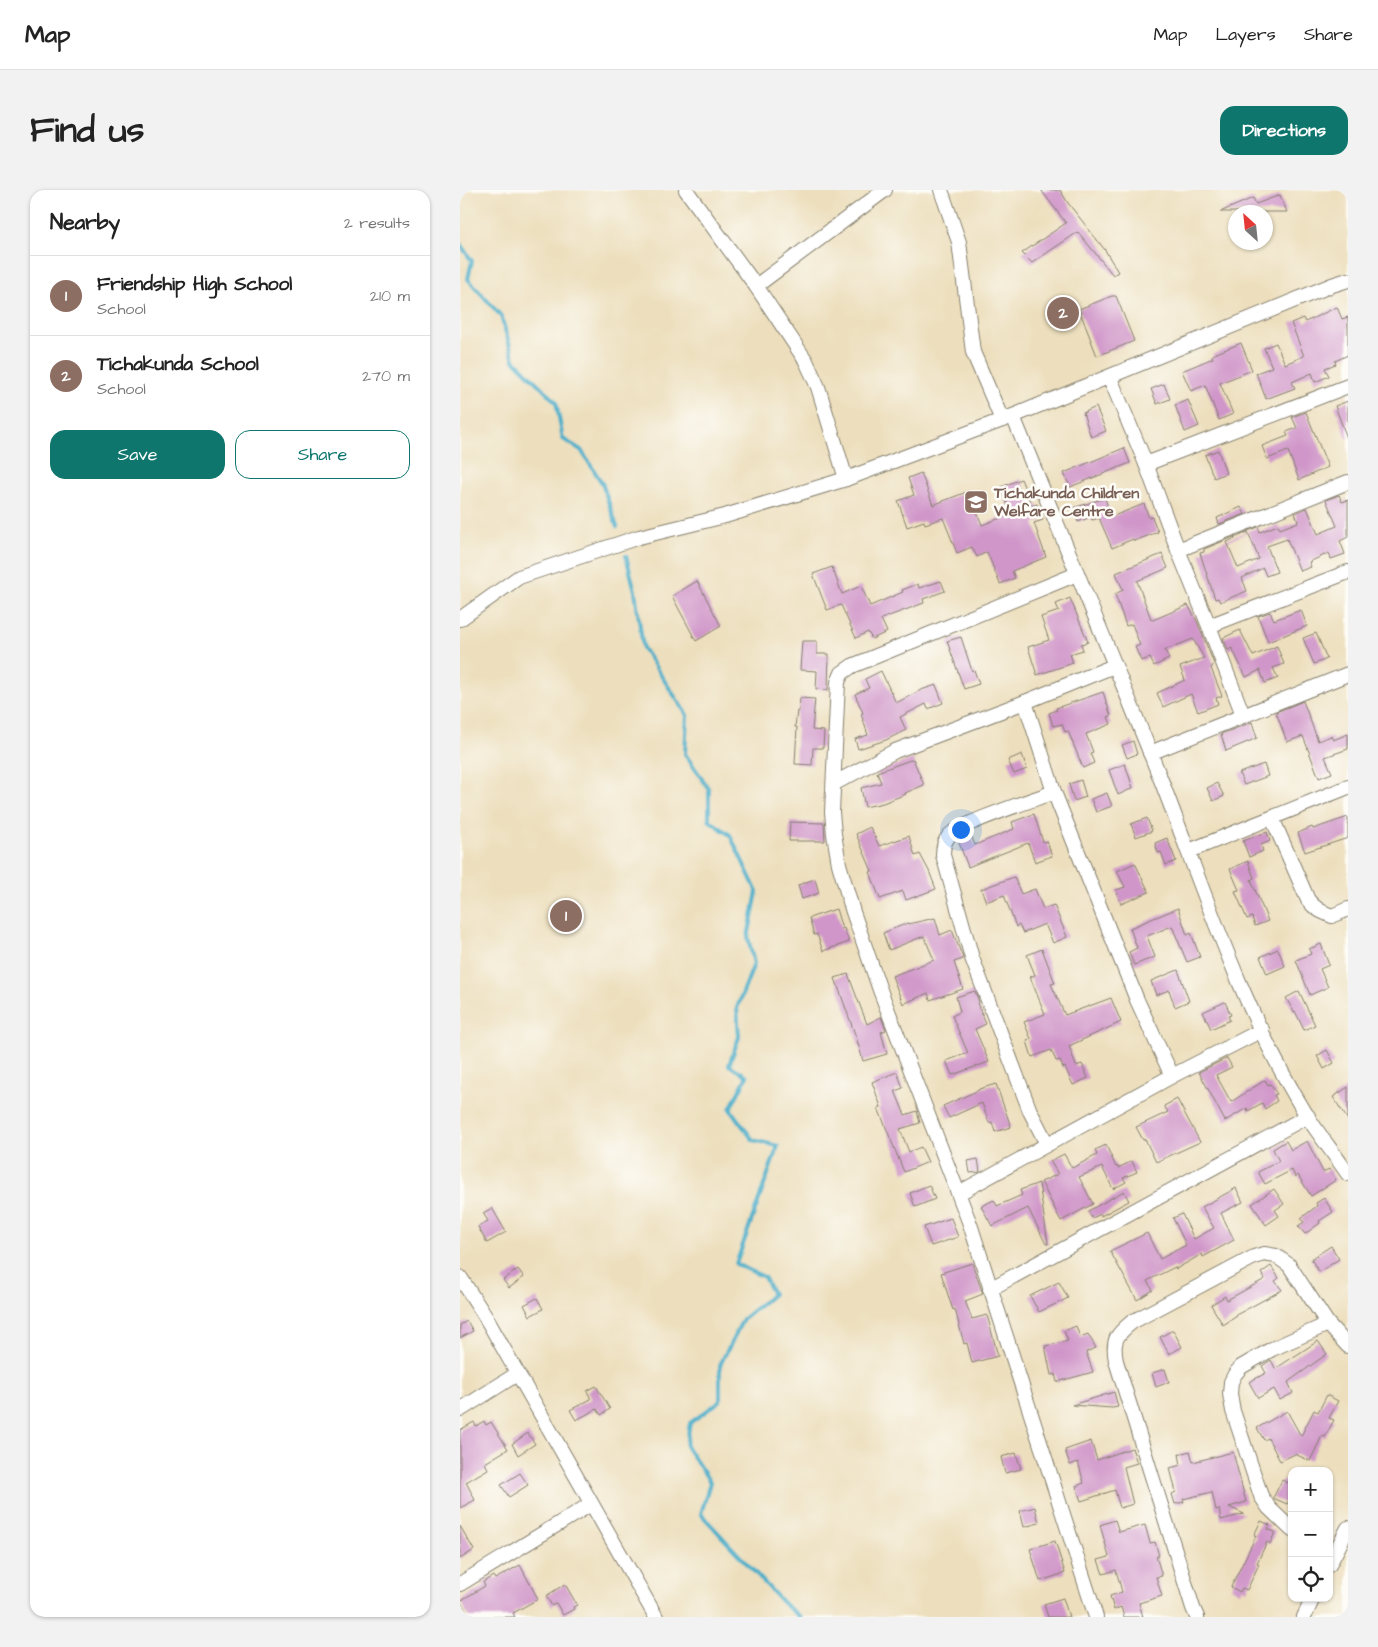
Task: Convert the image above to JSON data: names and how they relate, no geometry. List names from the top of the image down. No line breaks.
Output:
{"places":{"school or university":["Tichakunda Children Welfare Centre"]},"north":"top left","page":{"header":"Map","nav":["Map","Layers","Share"],"title":"Find us","buttons":["Directions",["Save","Share"]],"heading":["Nearby","2 results"],"list":[{"mark":"1","name":"Friendship High School","note":"School","value":"210 m"},{"mark":"2","name":"Tichakunda School","note":"School","value":"270 m"}],"pins":["2","1"],"map_buttons":["+","−"]}}
